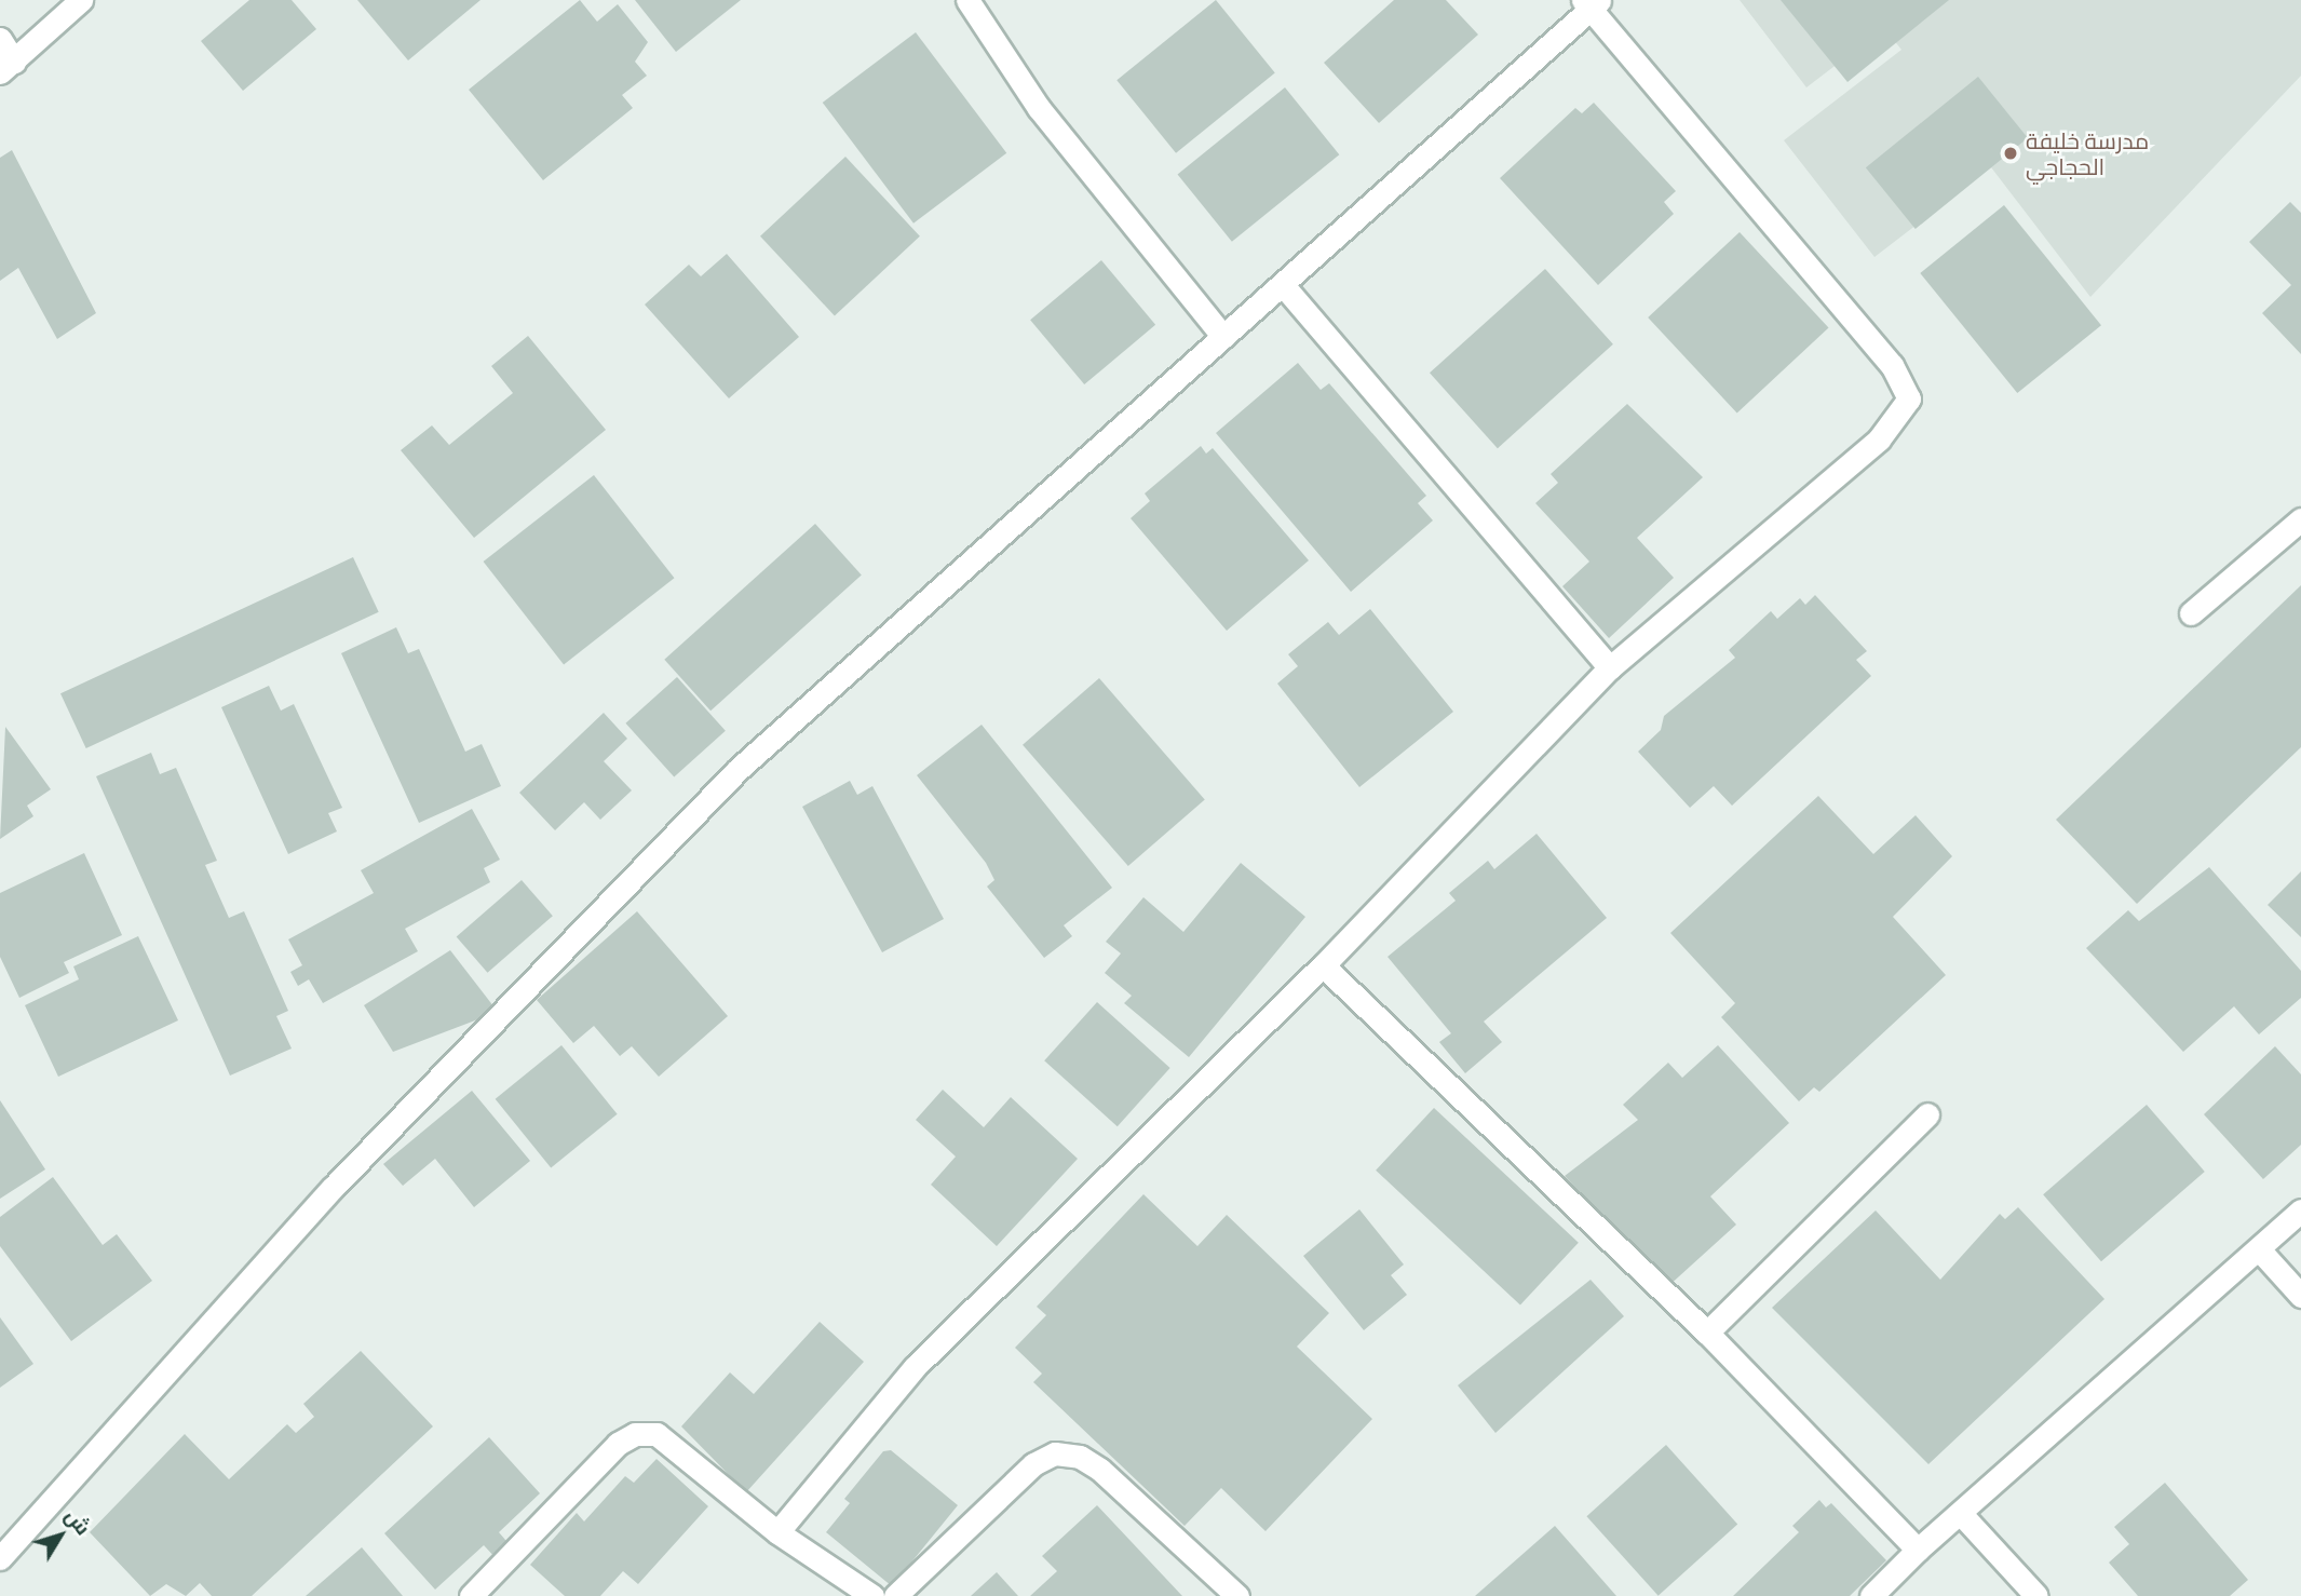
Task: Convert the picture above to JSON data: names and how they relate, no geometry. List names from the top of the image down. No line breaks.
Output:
{"places":["مدرسة خليفة الحجاجي"],"north":"top right"}
